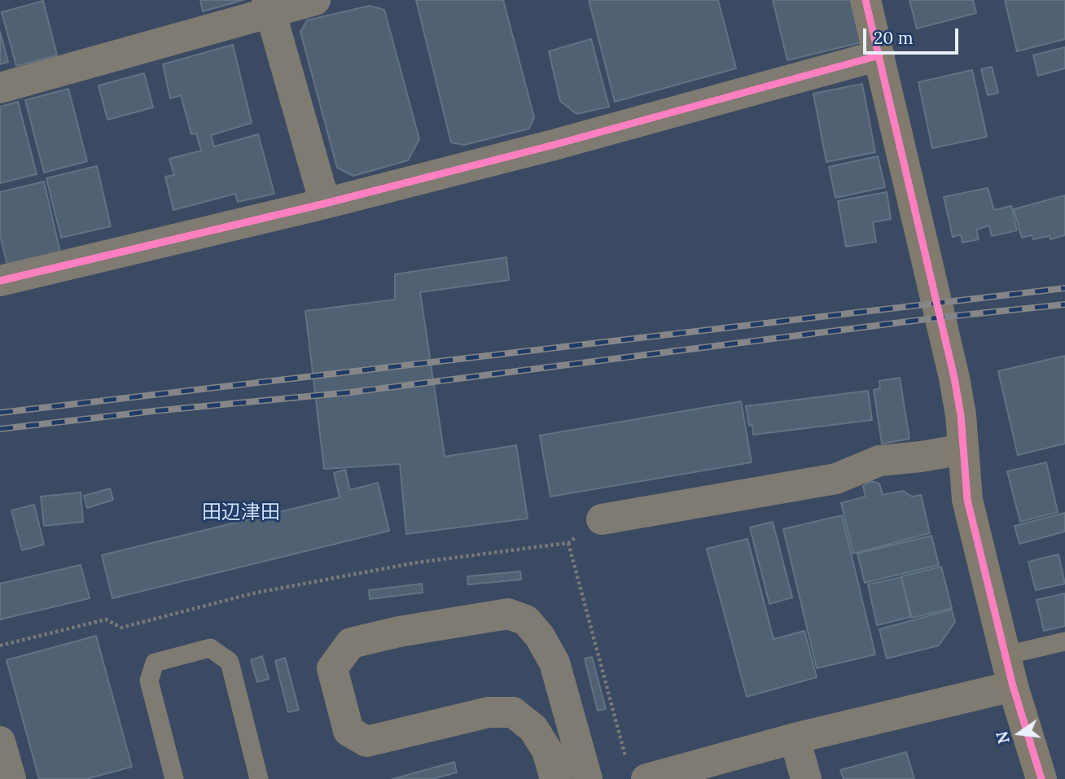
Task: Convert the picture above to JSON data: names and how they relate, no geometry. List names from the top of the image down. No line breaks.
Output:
{"districts":["田辺津田"],"scale_bar":"20 m","north":"left"}
